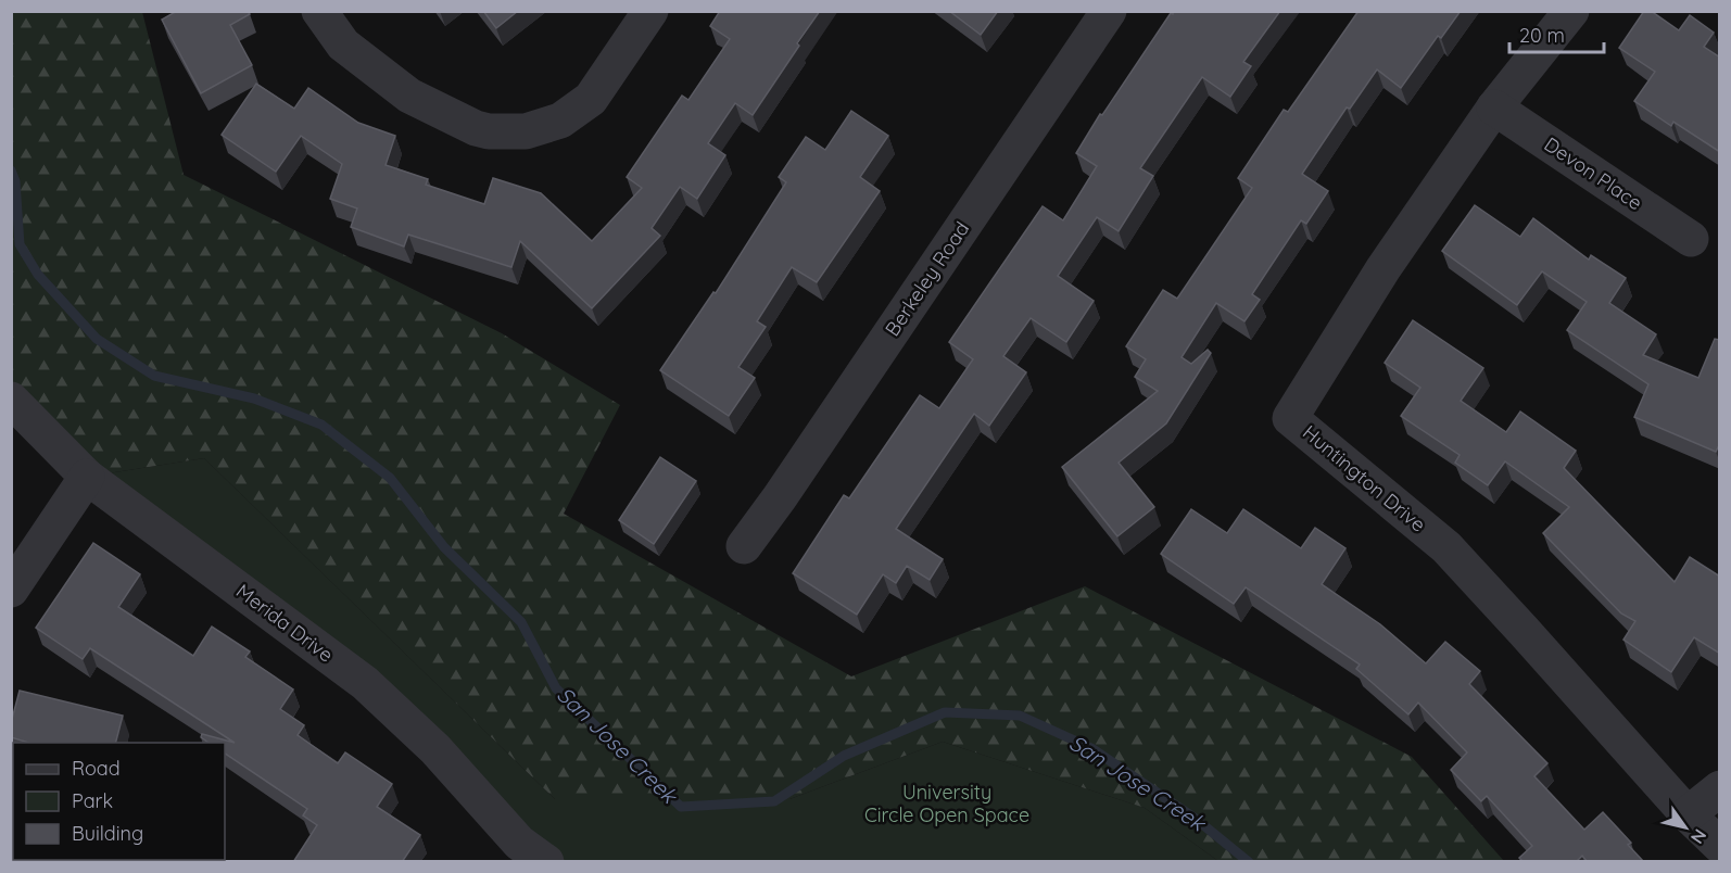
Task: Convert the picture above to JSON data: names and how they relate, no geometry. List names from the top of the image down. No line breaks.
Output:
{"streets":{"street":["Devon Place","Berkeley Road","Huntington Drive","Merida Drive"]},"crossings":[["Devon Place","Huntington Drive"]],"water":["San Jose Creek"],"parks":["University Circle Open Space"],"legend":["Road","Park","Building"],"scale_bar":"20 m","north":"bottom right"}
